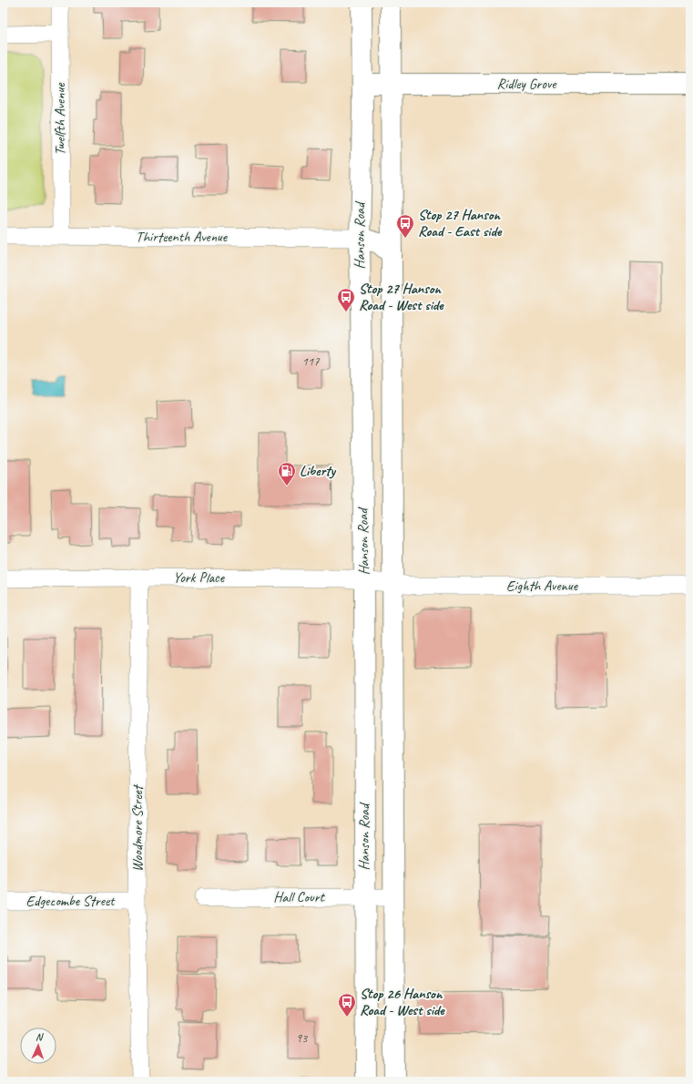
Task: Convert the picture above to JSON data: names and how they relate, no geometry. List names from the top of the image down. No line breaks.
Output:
{"streets":{"main road":["Ridley Grove","Hanson Road"],"street":["Twelfth Avenue","Thirteenth Avenue","York Place","Eighth Avenue","Woodmore Street","Hall Court","Edgecombe Street"]},"crossings":[["Ridley Grove","Hanson Road"],["Twelfth Avenue","Thirteenth Avenue"],["Hanson Road","Thirteenth Avenue"],["Hanson Road","York Place"],["Hanson Road","Eighth Avenue"],["Hanson Road","Hall Court"],["York Place","Eighth Avenue"],["York Place","Woodmore Street"],["Woodmore Street","Edgecombe Street"]],"places":{"bus stop":["Stop 27 Hanson Road - East side","Stop 27 Hanson Road - West side","Stop 26 Hanson Road - West side"],"fuel station":["Liberty"]},"house_numbers":["117","93"],"north":"top"}
